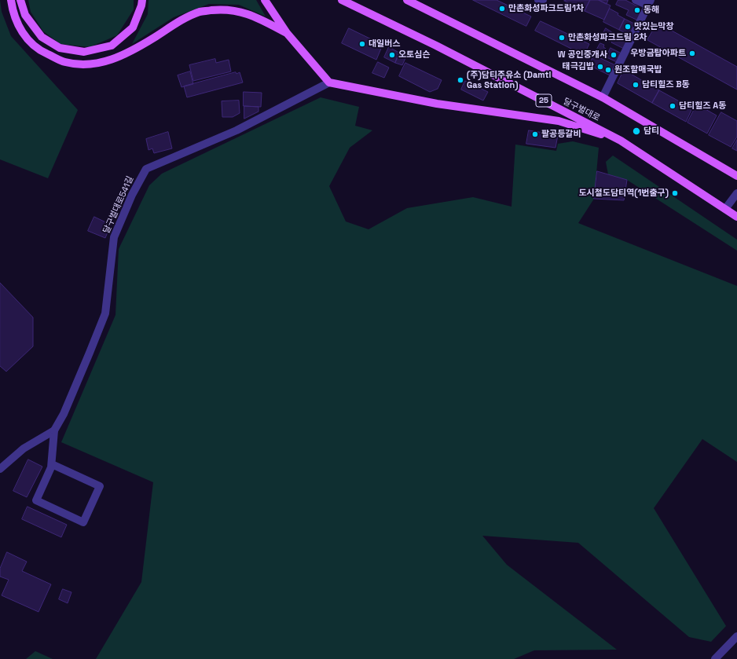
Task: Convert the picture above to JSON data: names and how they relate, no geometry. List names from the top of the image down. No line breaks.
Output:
{"streets":{"main road":["25","달구벌대로"],"street":["달구벌대로541길"]},"places":["만촌화성파크드림1차","동해","맛있는막창","만촌화성파크드림 2차","대일버스","우방금탑아파트","오토심슨","W 공인중개사","태극김밥","원조할매국밥","(주)담티주유소 (Damti Gas Station)","담티힐즈 B동","담티힐즈 A동","담티","팔공등갈비","도시철도담티역(1번출구)"]}
